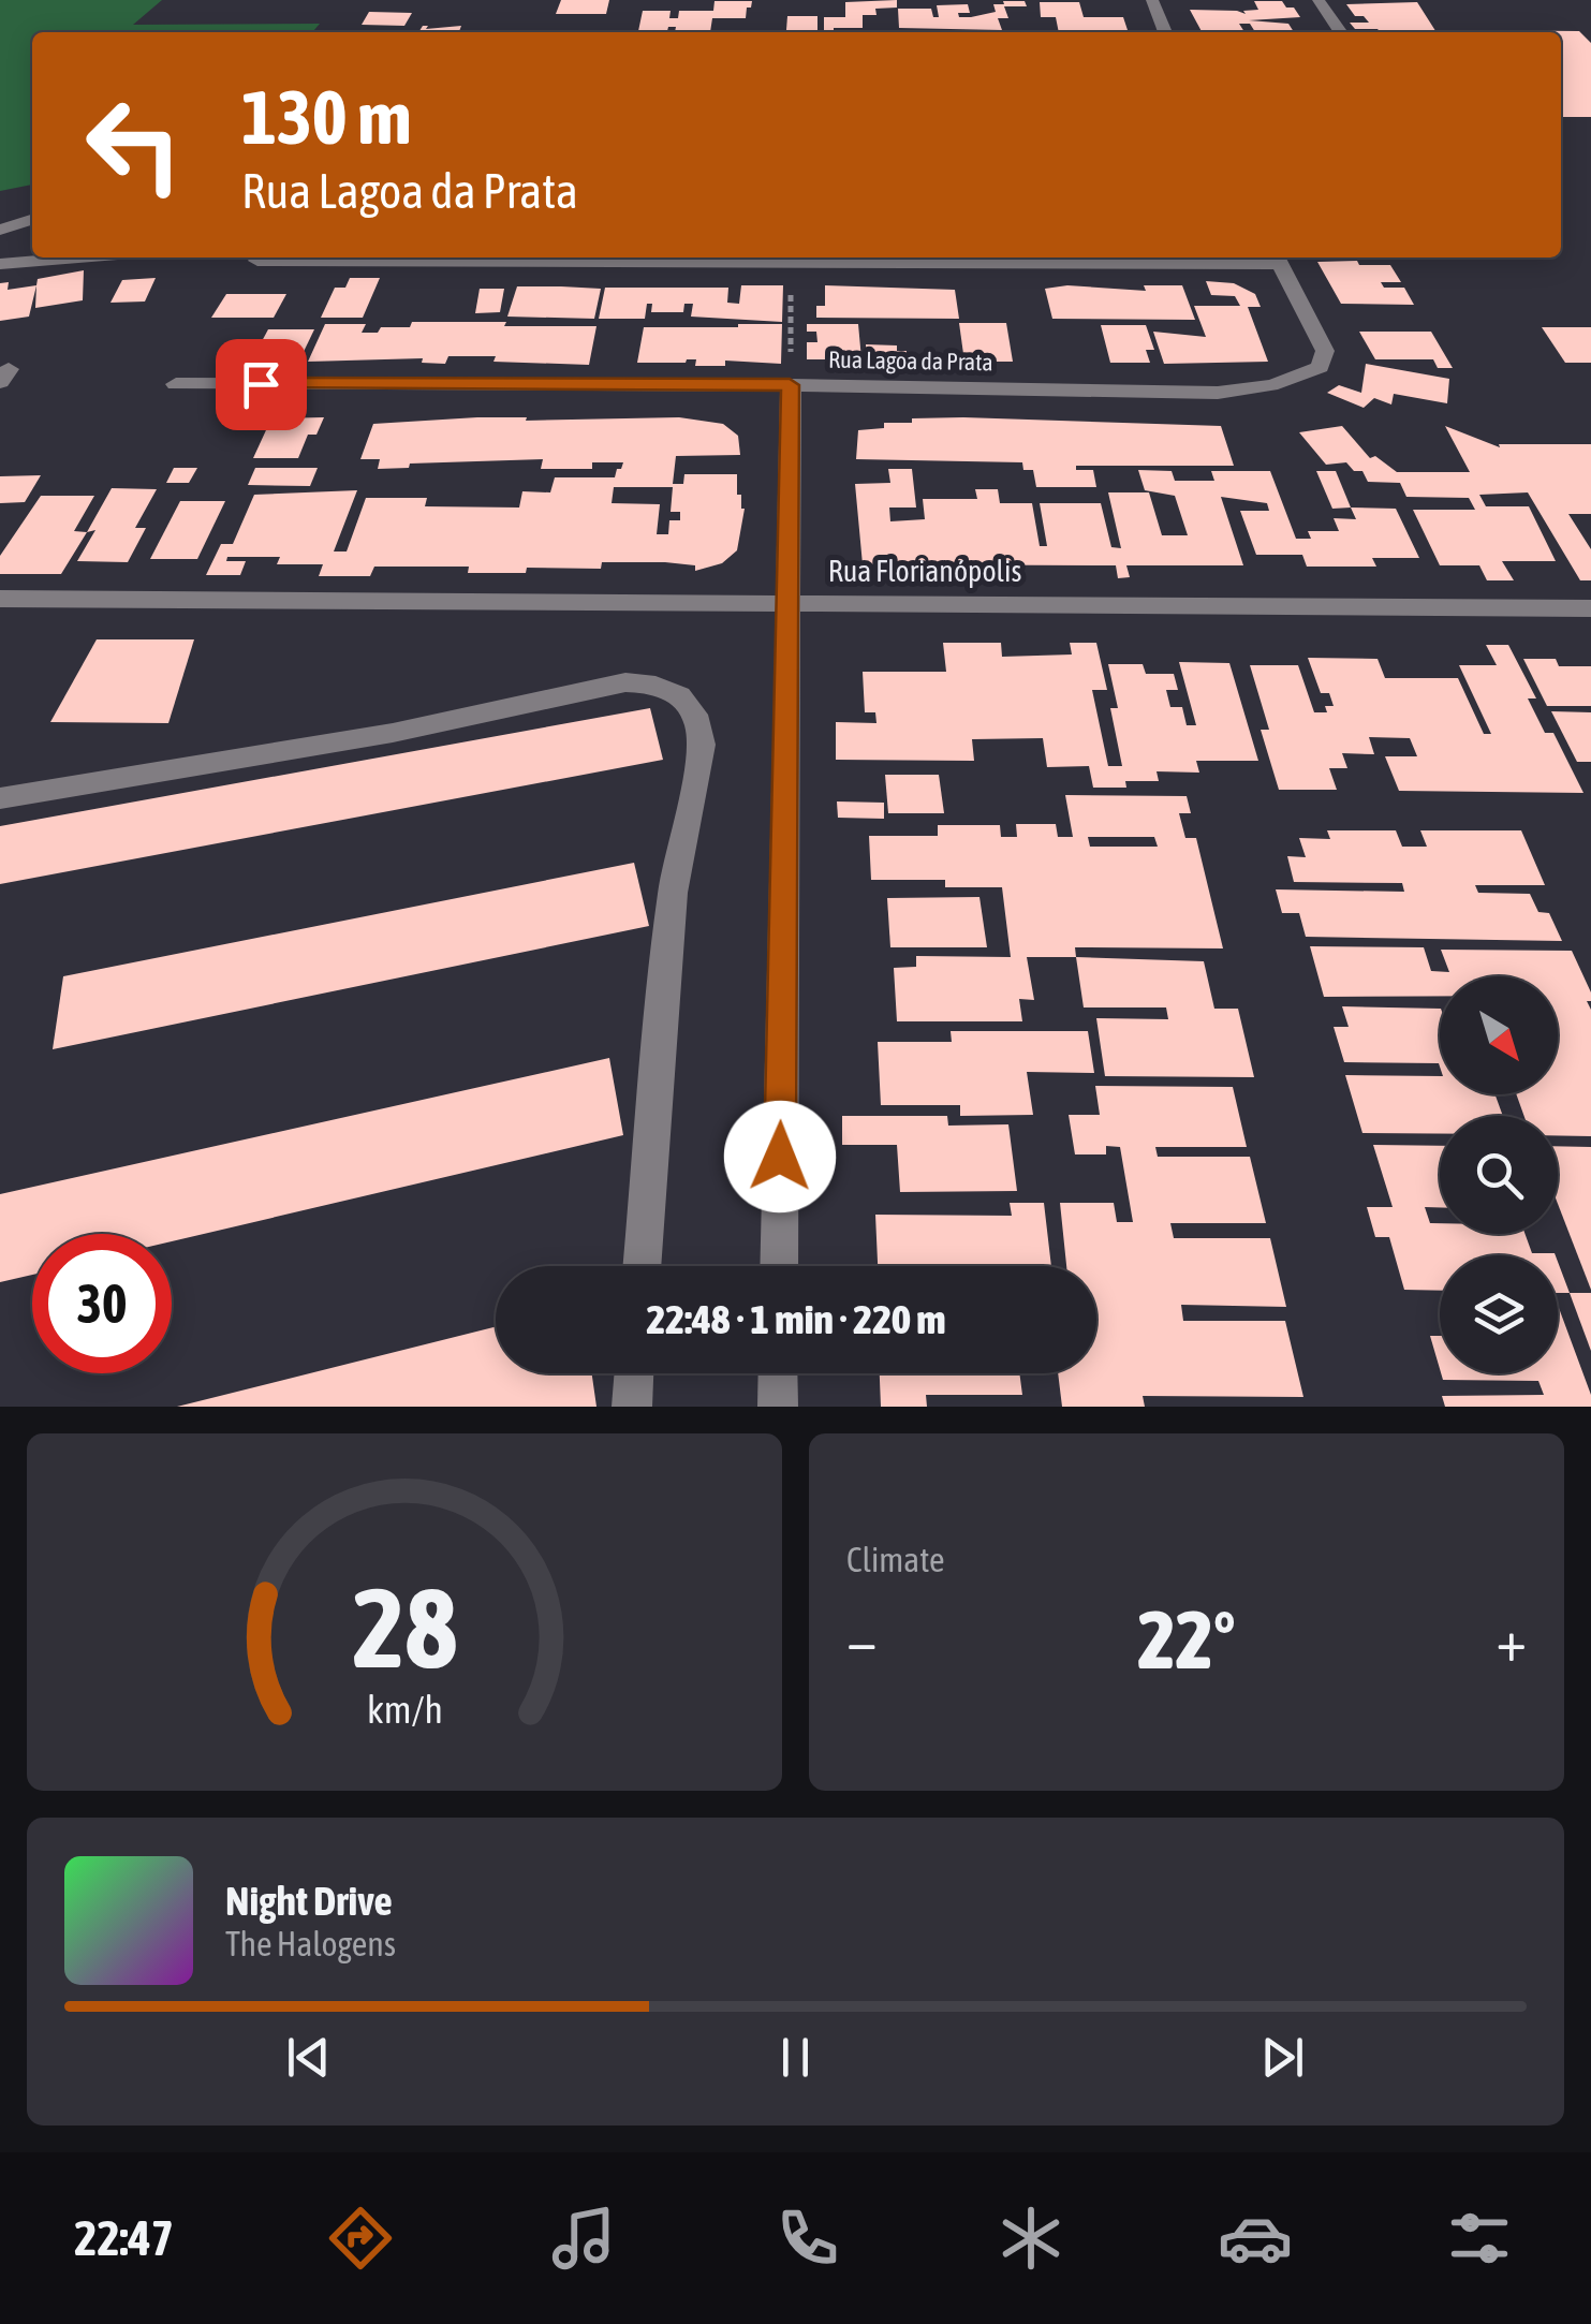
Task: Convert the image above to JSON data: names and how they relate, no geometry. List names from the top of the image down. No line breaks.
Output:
{"streets":{"street":["Rua Lagoa da Prata","Rua Florianópolis"]},"north":"bottom right","page":{"turn":["130 m","Rua Lagoa da Prata"],"limit":"30","trip":"22:48 · 1 min · 220 m","tile":"Climate","heat":["−","22°","+"],"song":["Night Drive","The Halogens"],"tabs":"22:47","gauge":["28","km/h"]}}
